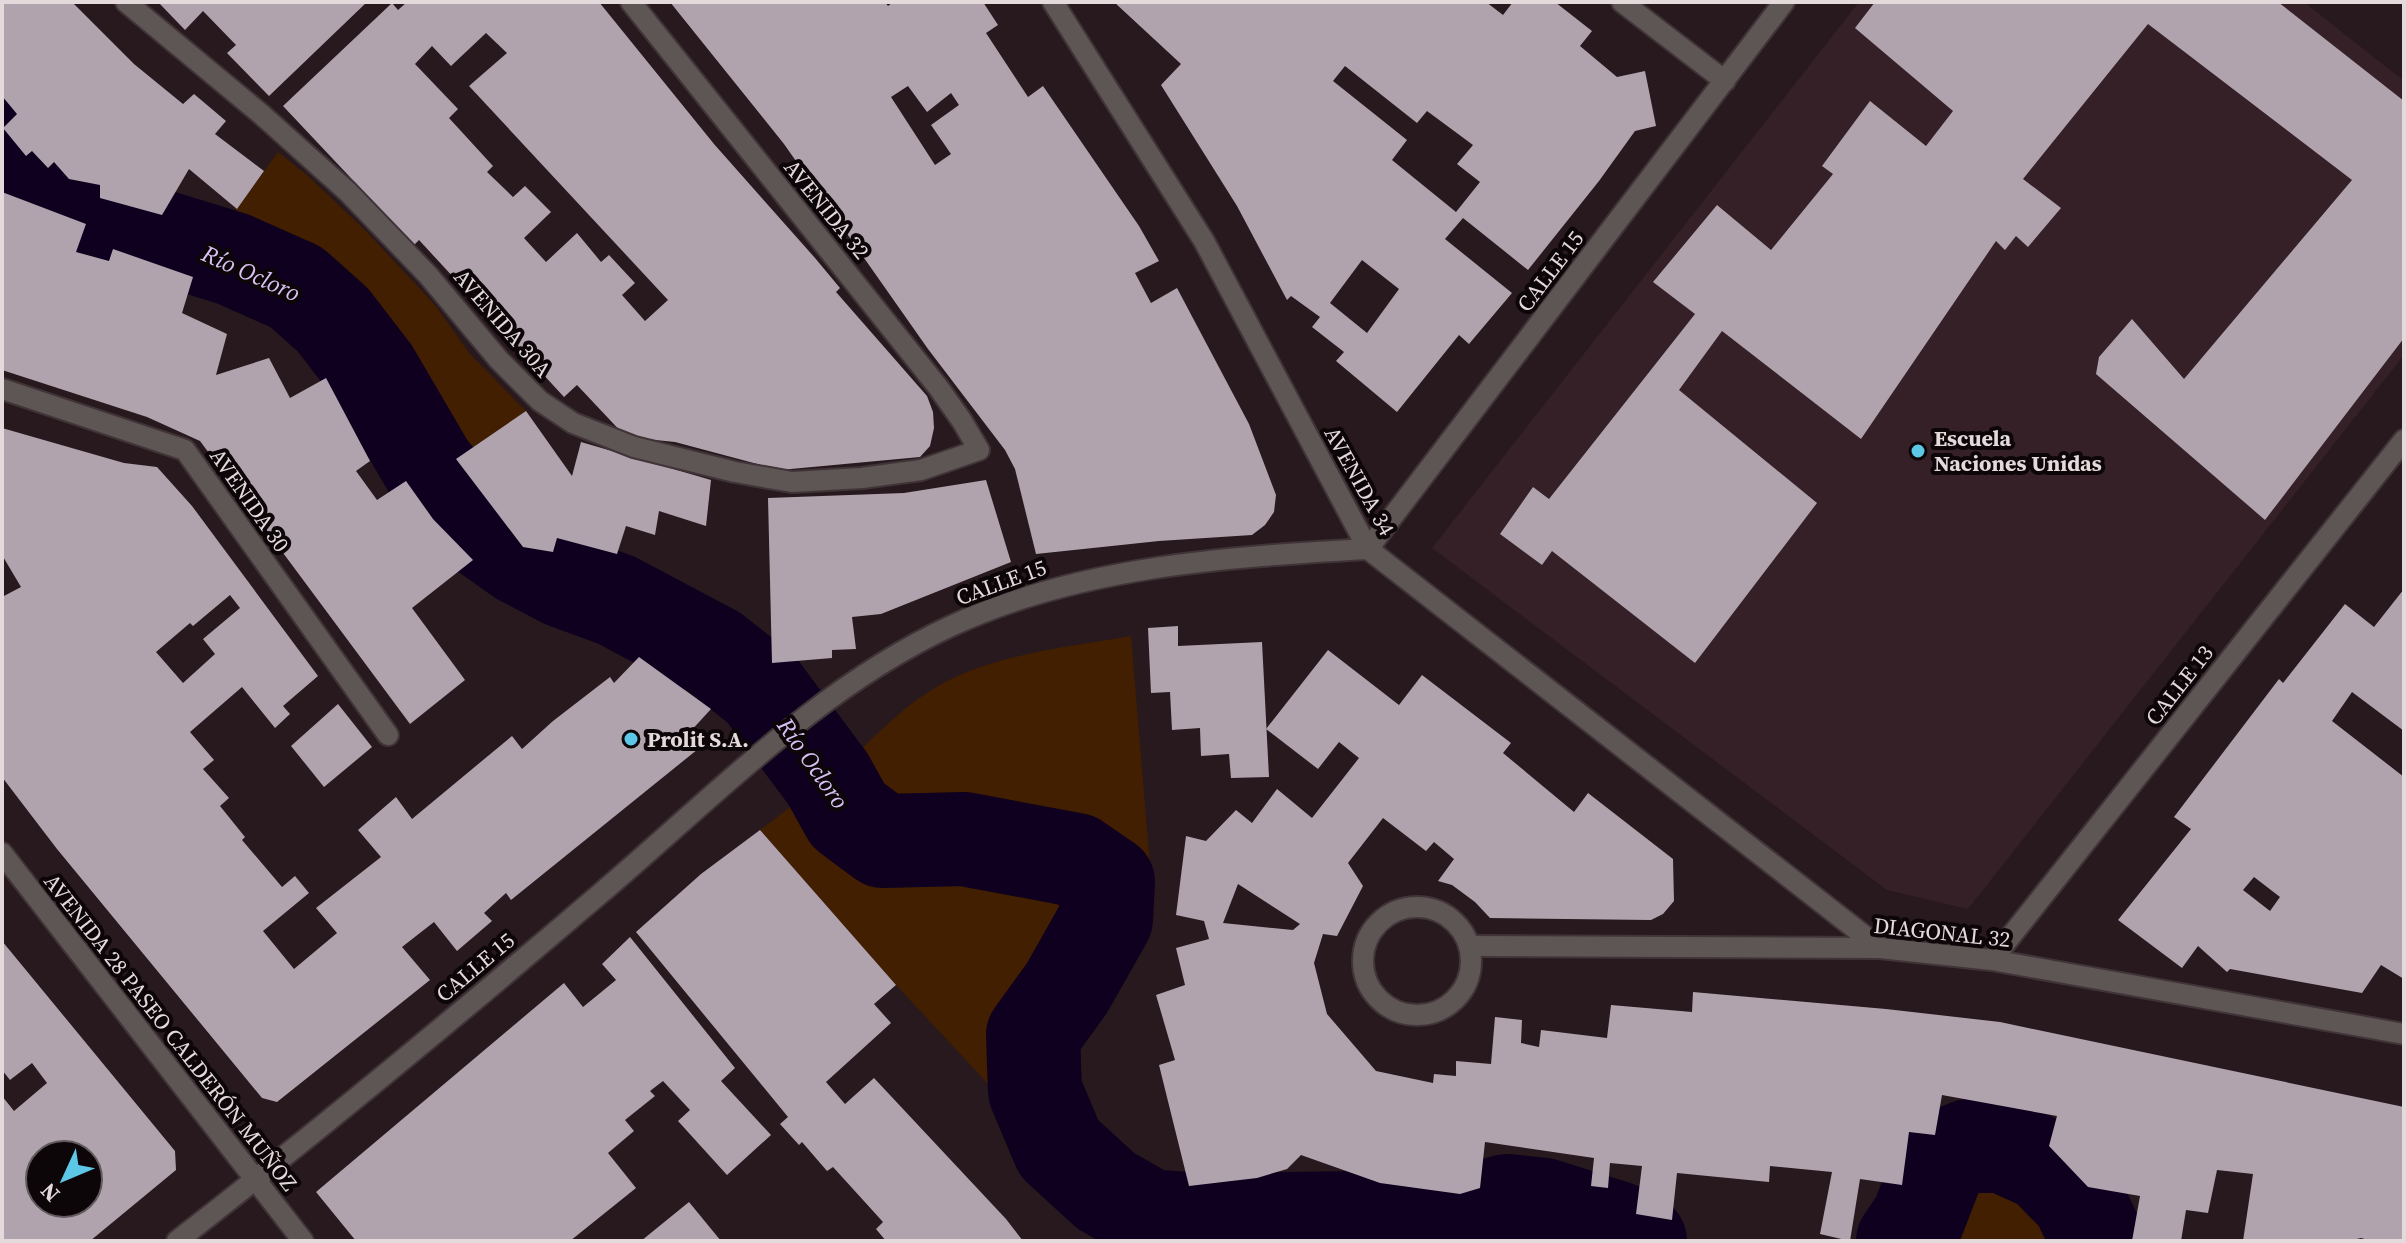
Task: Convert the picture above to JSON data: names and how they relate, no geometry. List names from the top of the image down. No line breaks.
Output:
{"streets":{"street":["AVENIDA 32","CALLE 15","AVENIDA 30A","AVENIDA 34","AVENIDA 30","CALLE 13","DIAGONAL 32","AVENIDA 28 PASEO CALDERÓN MUÑOZ"]},"crossings":[["AVENIDA 32","AVENIDA 30A"],["CALLE 15","AVENIDA 34"],["CALLE 15","AVENIDA 28 PASEO CALDERÓN MUÑOZ"],["AVENIDA 34","DIAGONAL 32"],["CALLE 13","DIAGONAL 32"]],"water":["Río Ocloro"],"places":["Escuela Naciones Unidas","Prolit S.A."],"north":"bottom left"}
